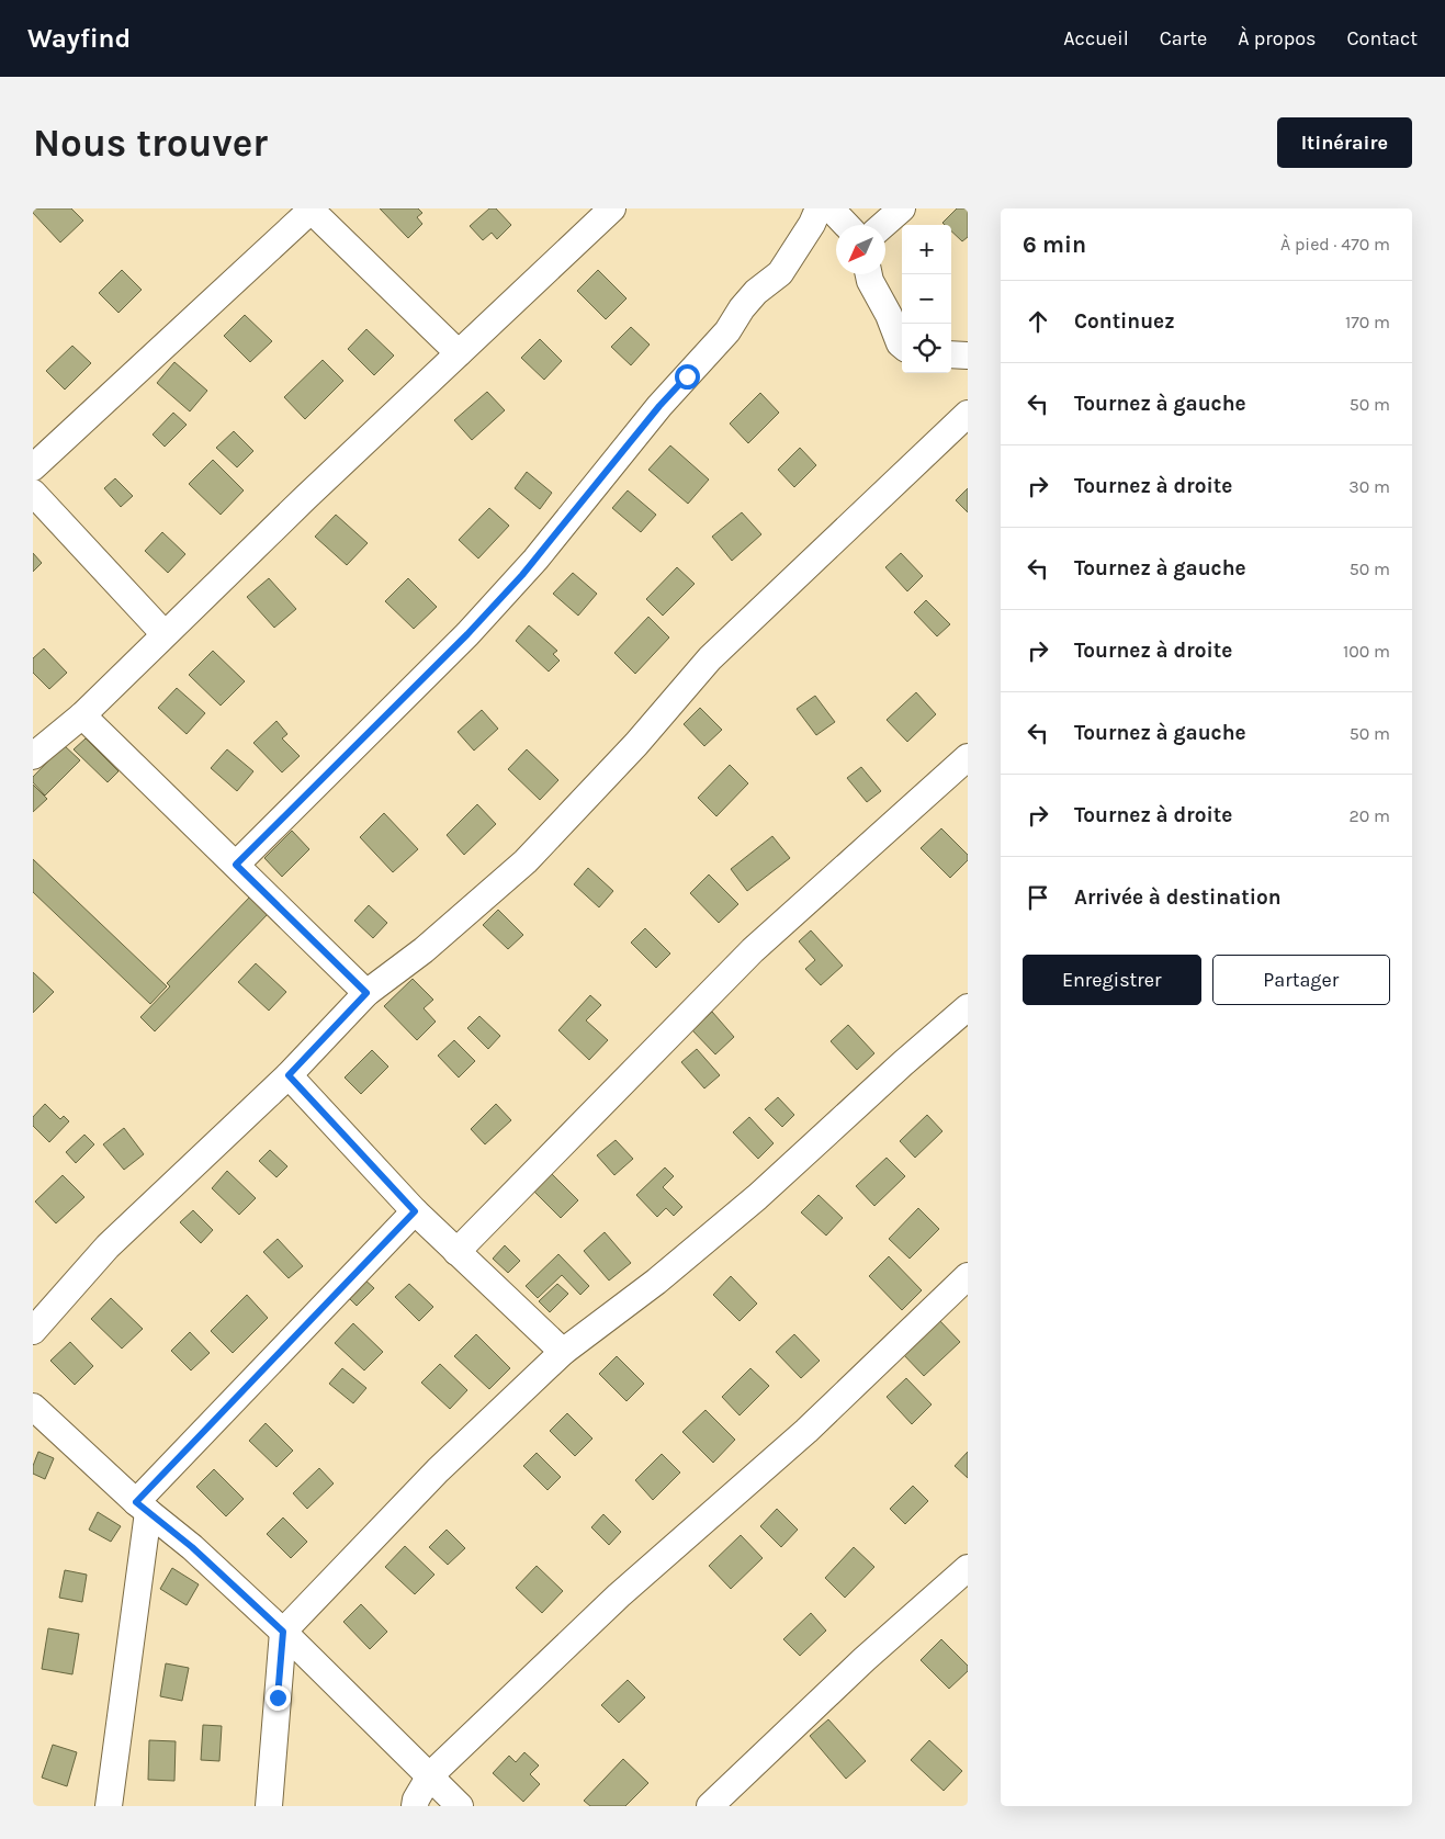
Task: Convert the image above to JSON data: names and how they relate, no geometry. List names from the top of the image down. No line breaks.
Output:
{"north":"bottom left","page":{"header":"Wayfind","nav":["Accueil","Carte","À propos","Contact"],"buttons":["Itinéraire",["Enregistrer","Partager"]],"title":"Nous trouver","heading":["6 min","À pied · 470 m"],"map_buttons":["+","−"],"list":[["Continuez","170 m"],["Tournez à gauche","50 m"],["Tournez à droite","30 m"],["Tournez à gauche","50 m"],["Tournez à droite","100 m"],["Tournez à gauche","50 m"],["Tournez à droite","20 m"],"Arrivée à destination"]}}
